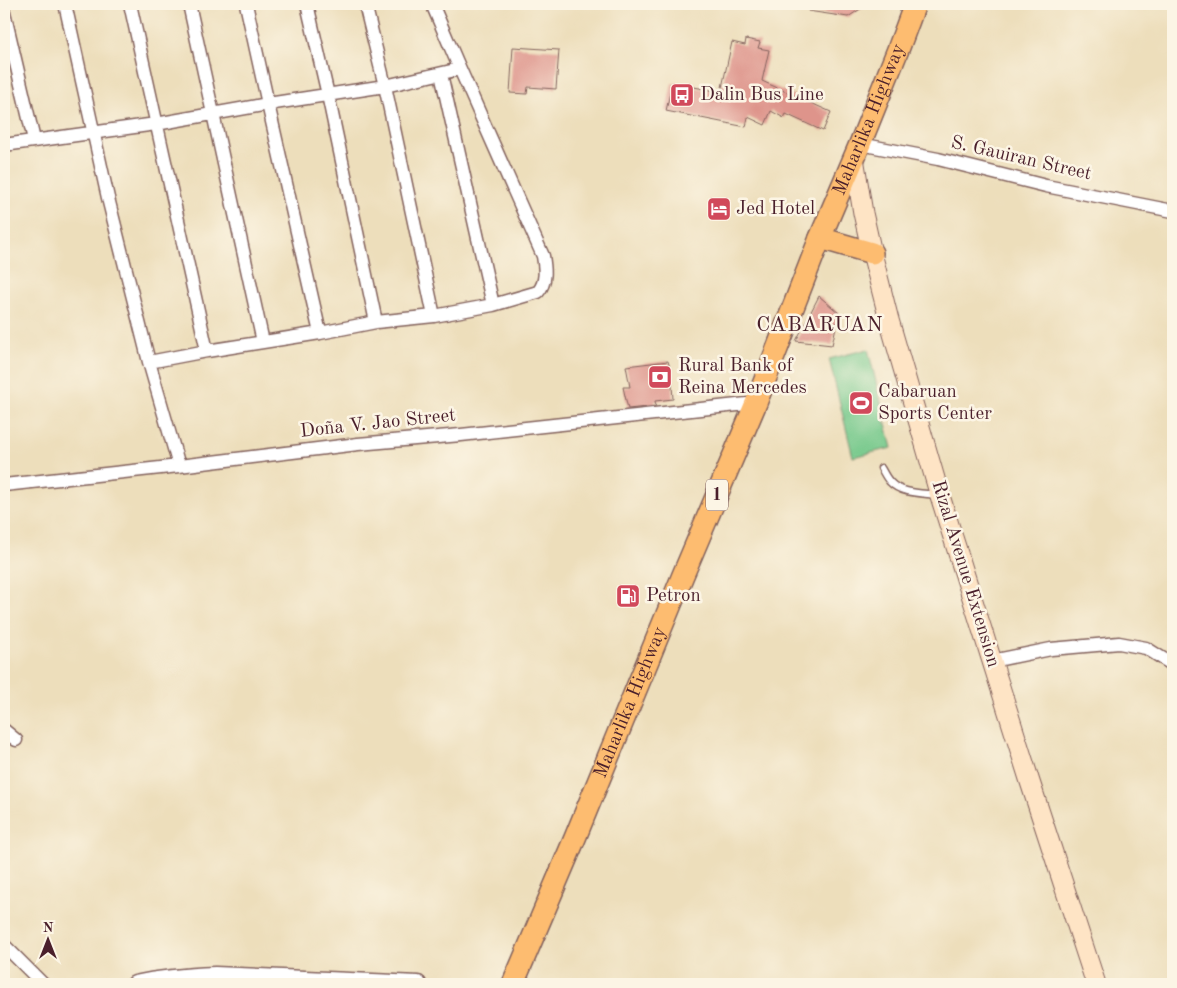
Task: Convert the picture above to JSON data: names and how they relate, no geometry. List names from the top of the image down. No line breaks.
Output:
{"streets":{"main road":["Maharlika Highway","1","Rizal Avenue Extension"],"street":["S. Gauiran Street","Doña V. Jao Street"]},"crossings":[["Maharlika Highway","S. Gauiran Street"],["Maharlika Highway","Doña V. Jao Street"],["Maharlika Highway","Rizal Avenue Extension"],["S. Gauiran Street","Rizal Avenue Extension"]],"districts":["CABARUAN"],"places":{"bus stop":["Dalin Bus Line"],"hotel":["Jed Hotel"],"bank":["Rural Bank of Reina Mercedes"],"sports":["Cabaruan Sports Center"],"fuel station":["Petron"]},"north":"top"}
